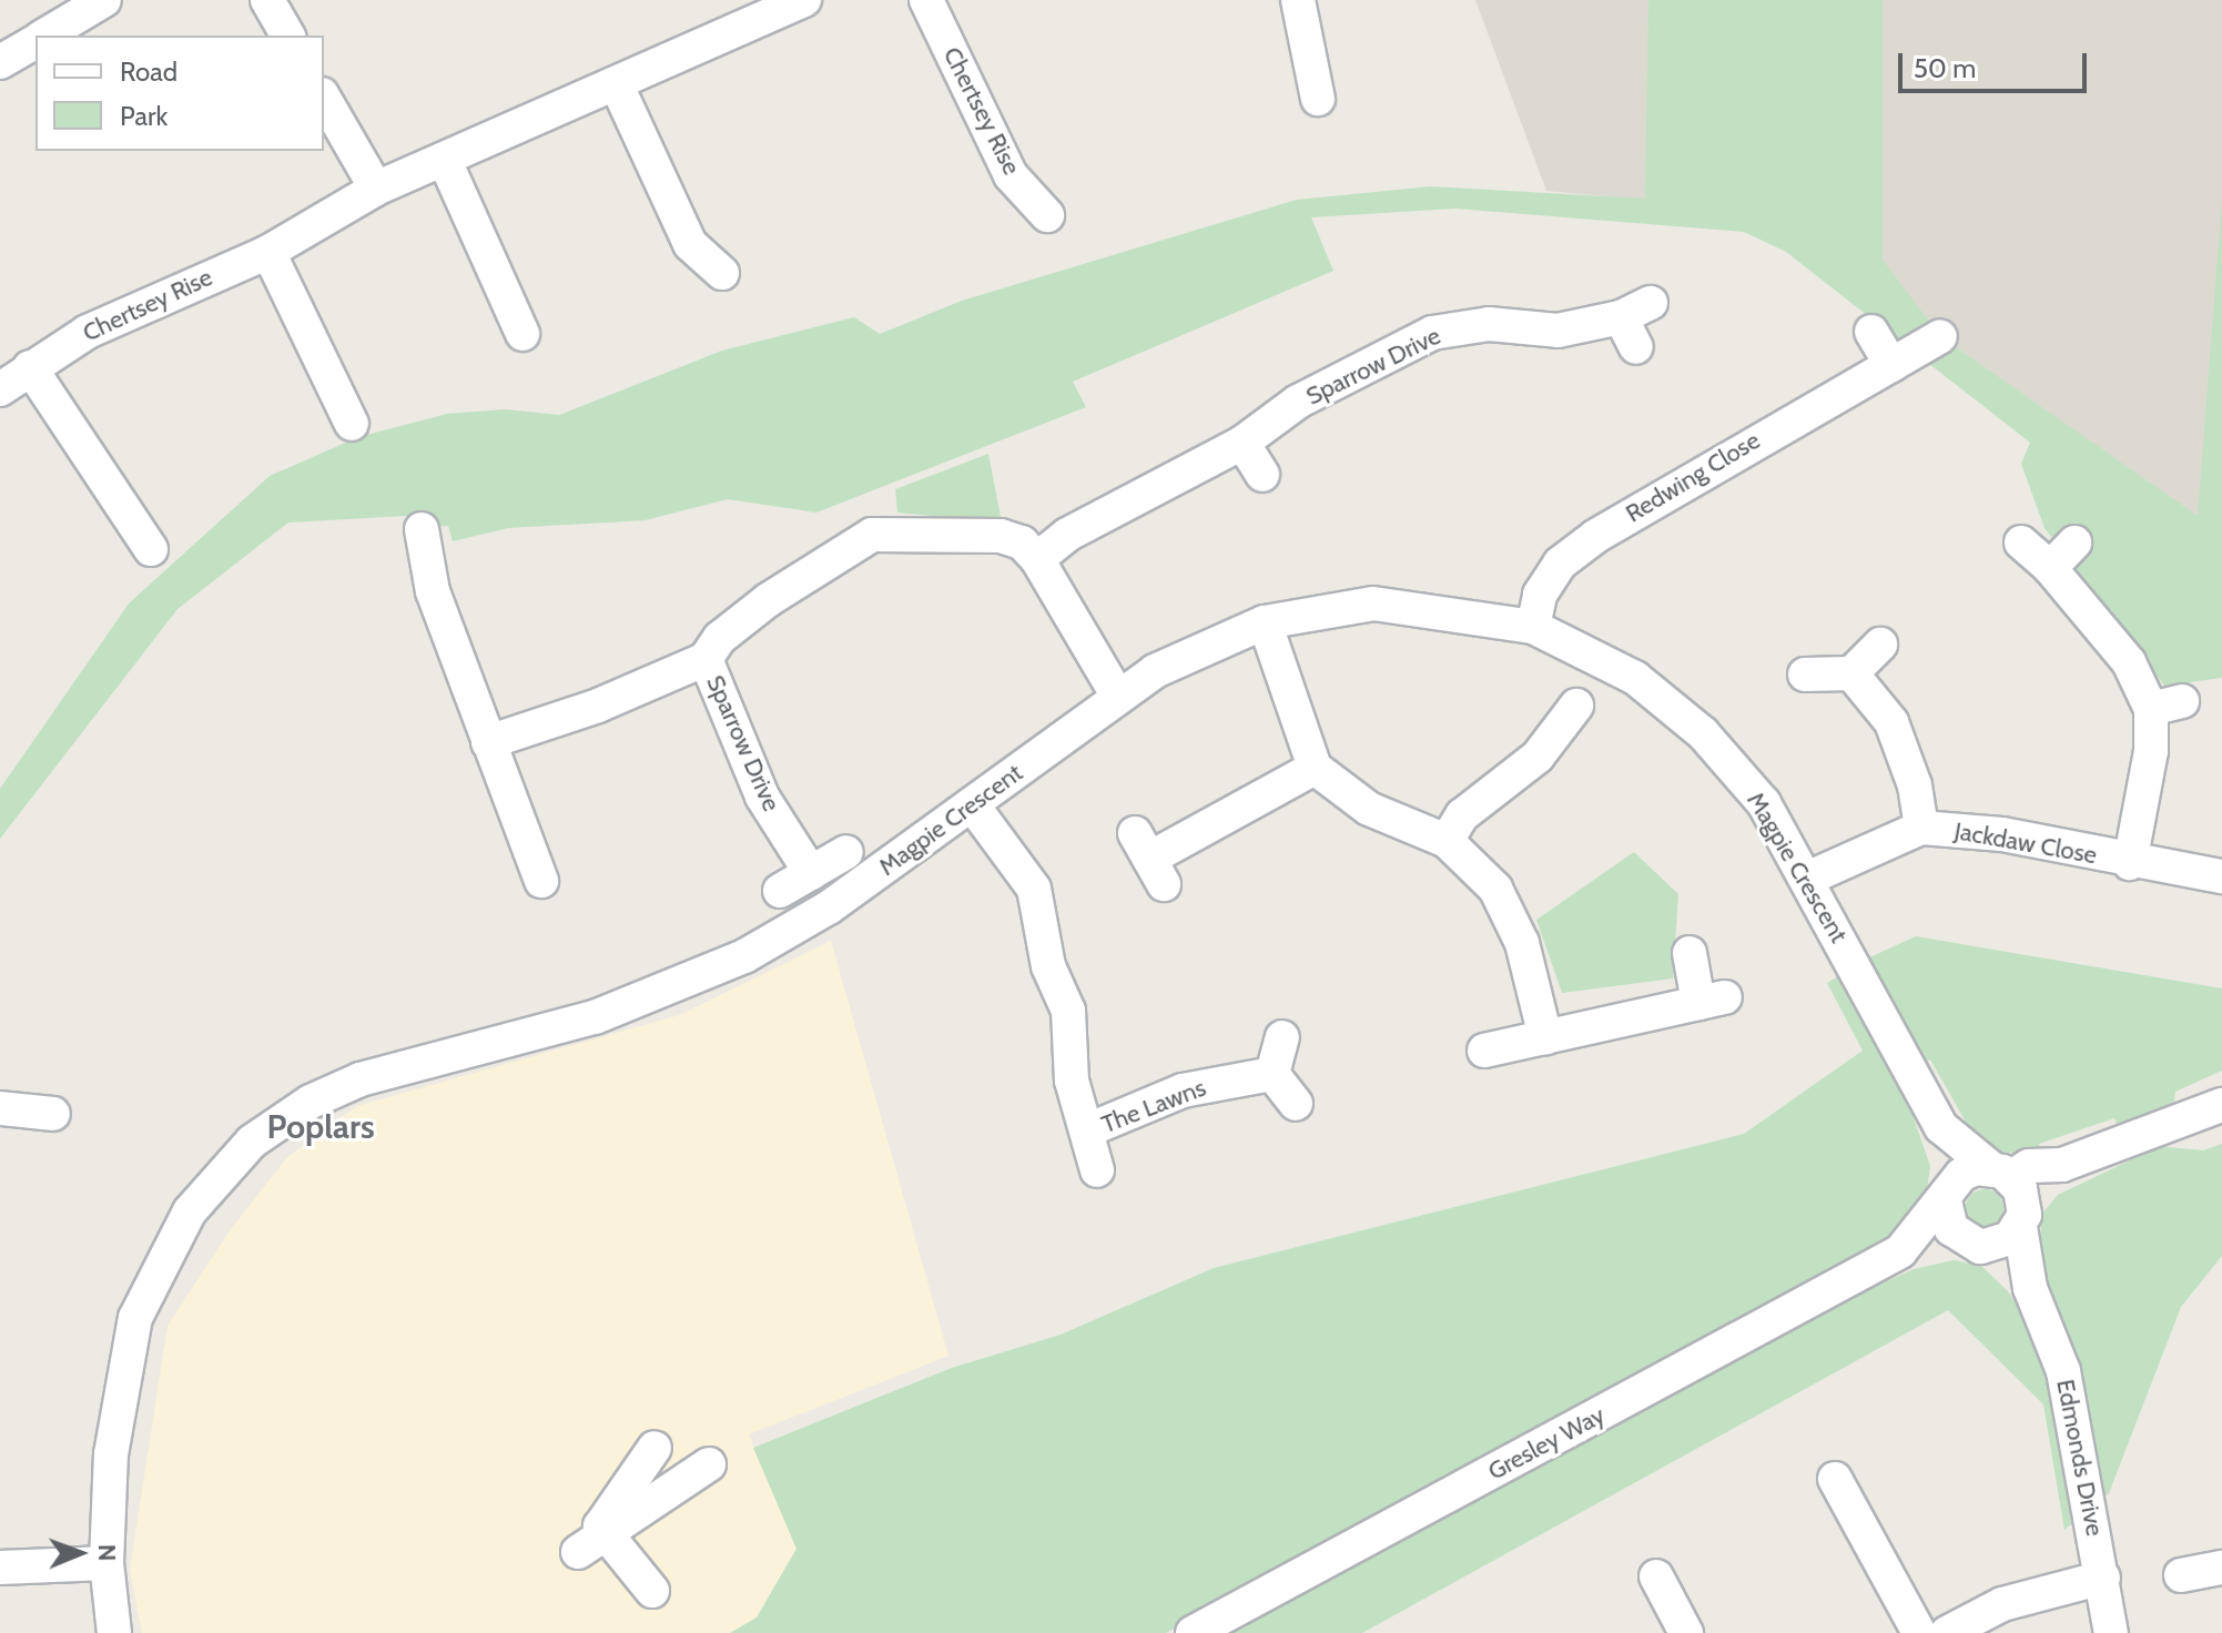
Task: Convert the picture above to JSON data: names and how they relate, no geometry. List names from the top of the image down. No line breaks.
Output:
{"streets":{"street":["Chertsey Rise","Sparrow Drive","Redwing Close","Magpie Crescent","Jackdaw Close","The Lawns","Gresley Way","Edmonds Drive"]},"crossings":[["Sparrow Drive","Magpie Crescent"],["Redwing Close","Magpie Crescent"],["Magpie Crescent","Jackdaw Close"],["Magpie Crescent","The Lawns"],["Magpie Crescent","Gresley Way"],["Magpie Crescent","Edmonds Drive"],["Gresley Way","Edmonds Drive"]],"districts":["Poplars"],"legend":["Road","Park"],"scale_bar":"50 m","north":"right"}
